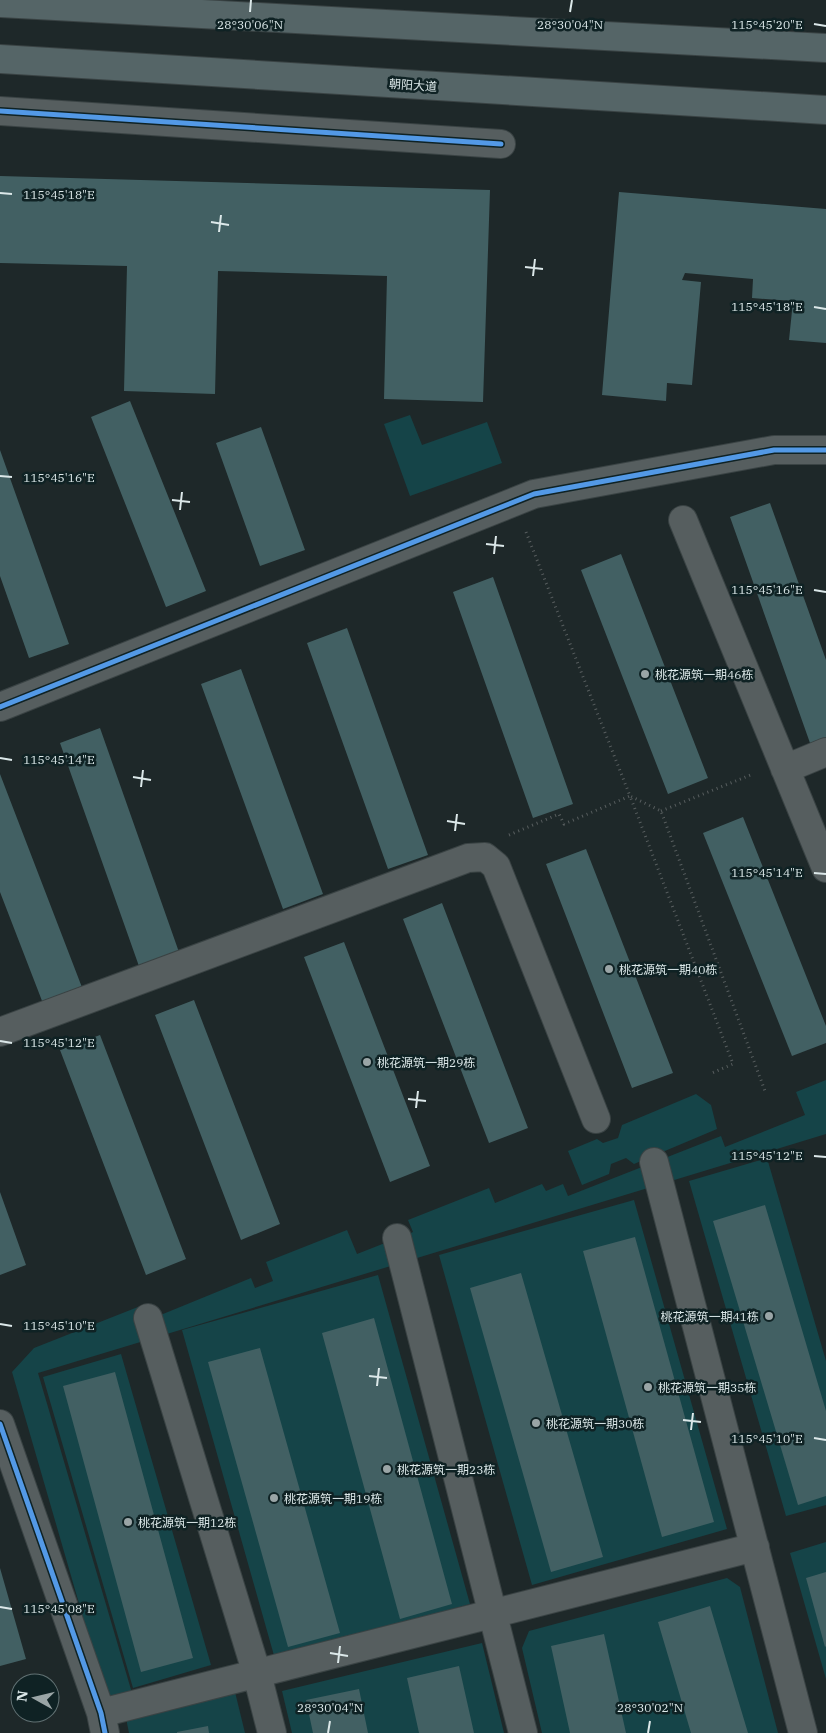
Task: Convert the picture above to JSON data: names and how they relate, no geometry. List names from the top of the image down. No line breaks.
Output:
{"streets":{"main road":["朝阳大道"]},"places":["桃花源筑一期46栋","桃花源筑一期40栋","桃花源筑一期29栋","桃花源筑一期41栋","桃花源筑一期35栋","桃花源筑一期30栋","桃花源筑一期23栋","桃花源筑一期19栋","桃花源筑一期12栋"],"north":"left","coordinates":["115°45'20\"E","28°30'06\"N","28°30'04\"N","115°45'18\"E","115°45'16\"E","115°45'14\"E","115°45'12\"E","115°45'10\"E","115°45'08\"E","28°30'02\"N"]}
